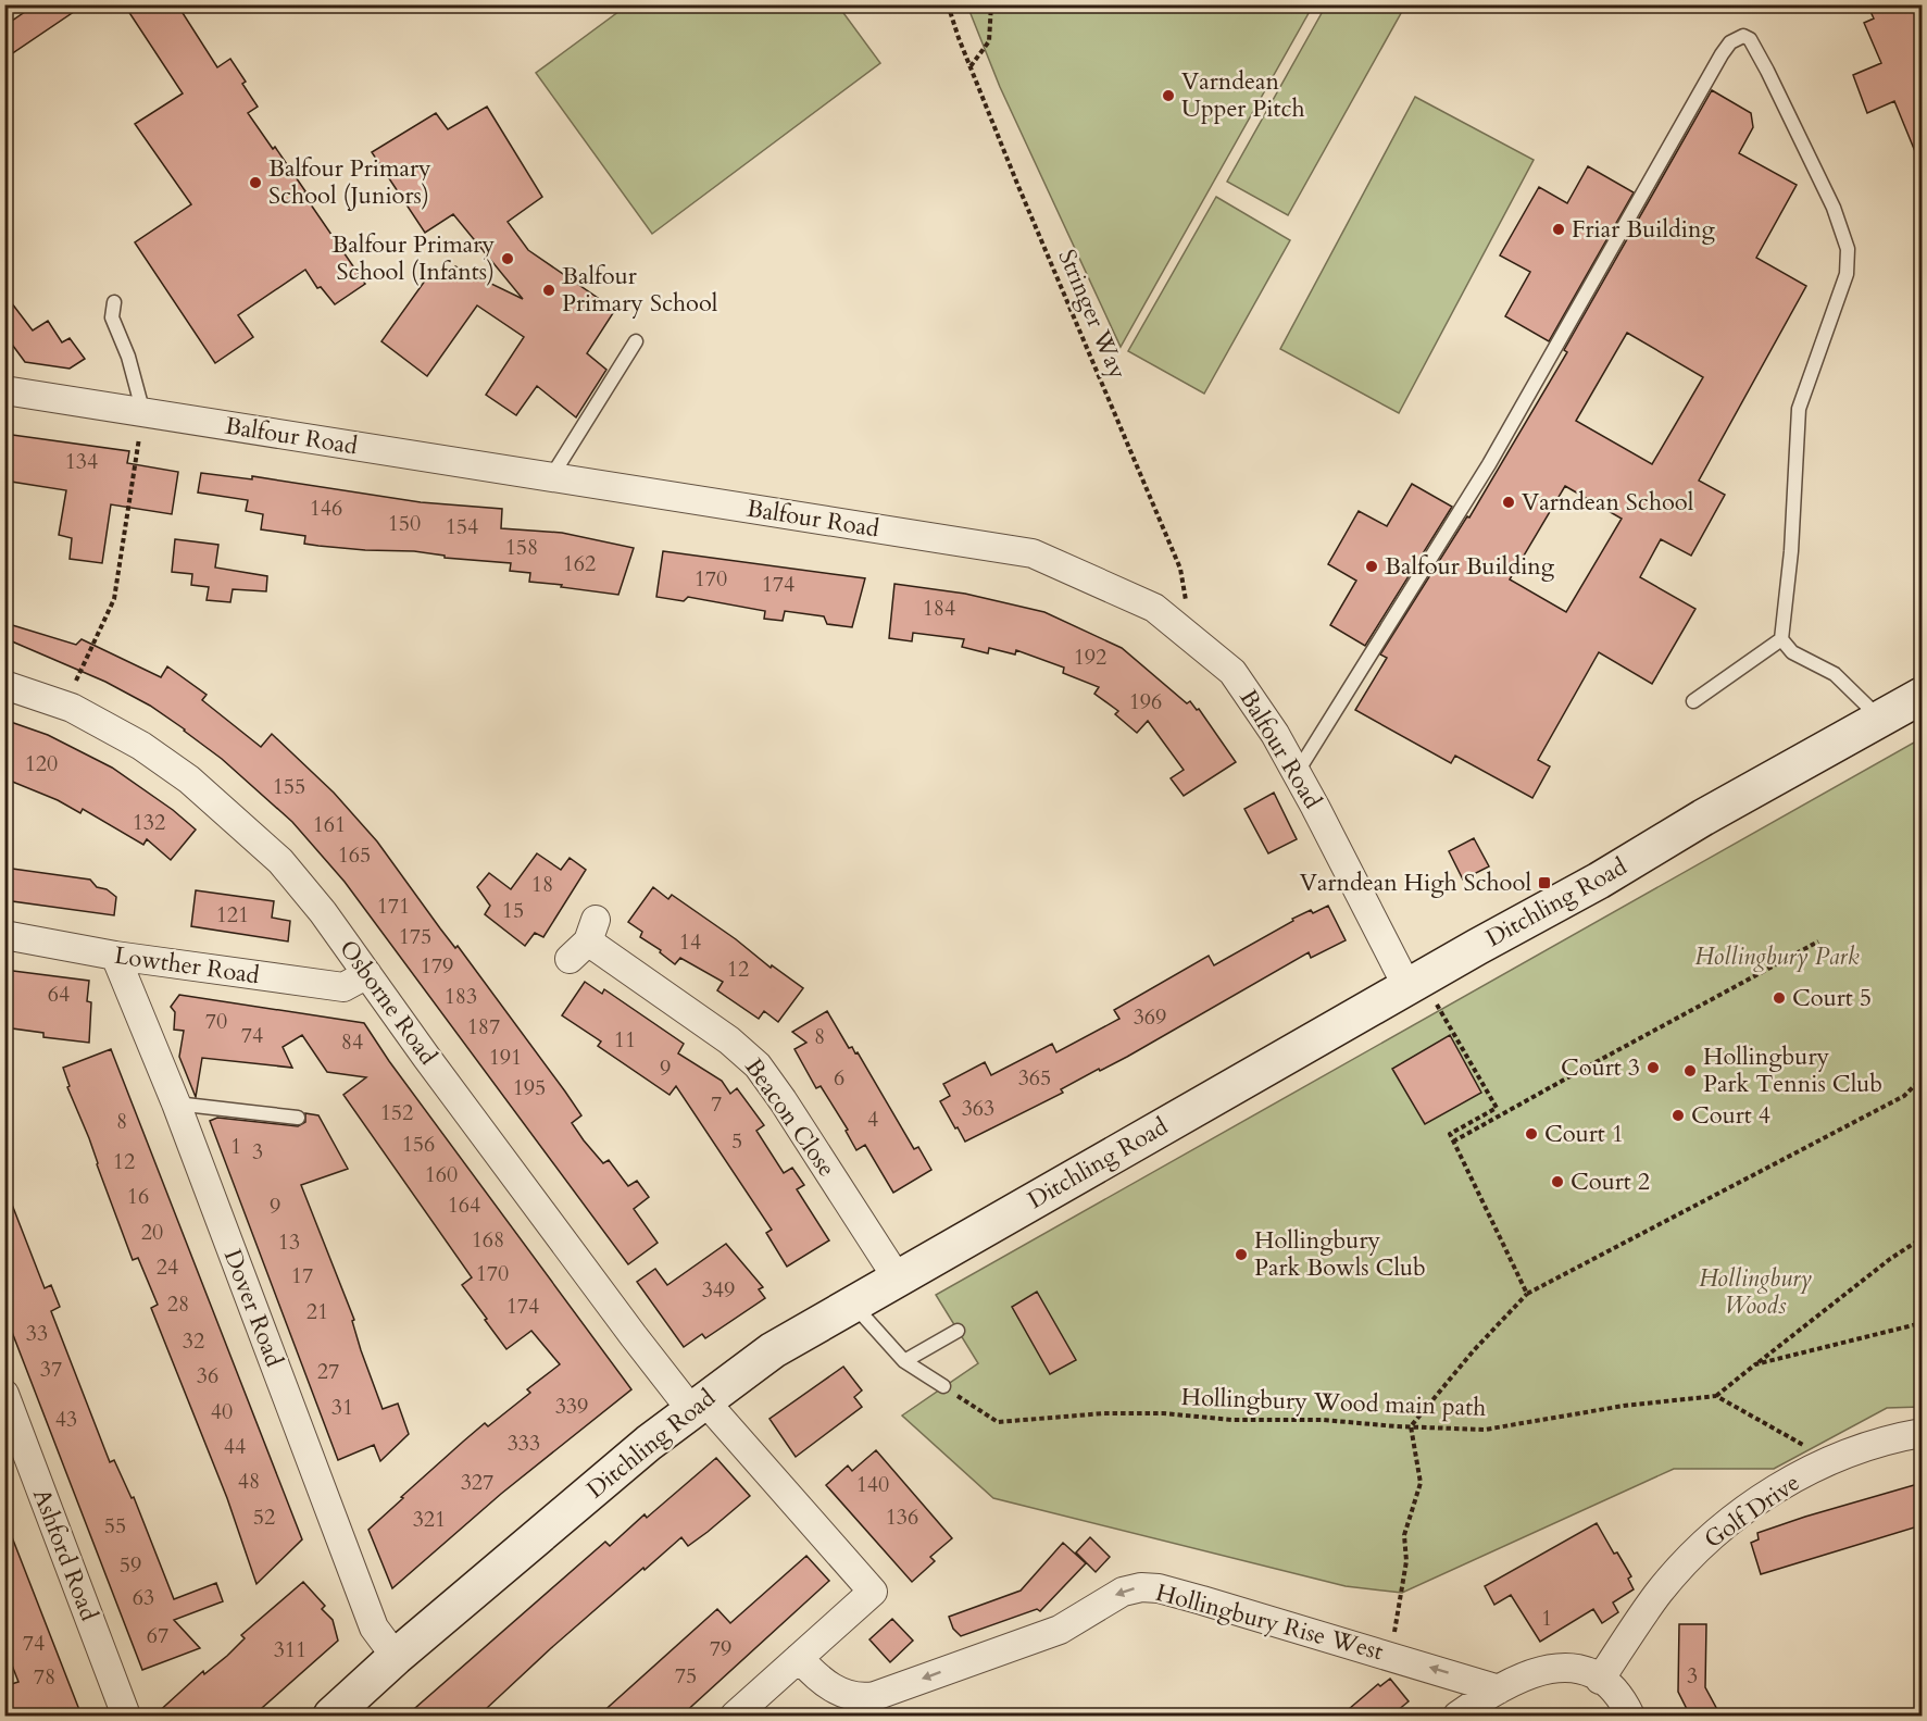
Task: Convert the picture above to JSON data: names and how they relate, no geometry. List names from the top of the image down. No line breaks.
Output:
{"streets":{"street":["Balfour Road","Ditchling Road","Lowther Road","Osborne Road","Beacon Close","Dover Road","Golf Drive","Ashford Road","Hollingbury Rise West"],"path":["Stringer Way","Hollingbury Wood main path"]},"crossings":[["Stringer Way","Balfour Road"],["Balfour Road","Ditchling Road"],["Ditchling Road","Osborne Road"],["Ditchling Road","Beacon Close"],["Ditchling Road","Dover Road"],["Lowther Road","Osborne Road"],["Lowther Road","Dover Road"],["Osborne Road","Hollingbury Rise West"]],"one_way":["Hollingbury Rise West"],"parks":["Hollingbury Park","Hollingbury Woods"],"places":{"other":["Varndean Upper Pitch","Balfour Primary School (Juniors)","Friar Building","Balfour Primary School (Infants)","Balfour Primary School","Varndean School","Balfour Building","Court 5","Court 3","Hollingbury Park Tennis Club","Court 4","Court 1","Court 2","Hollingbury Park Bowls Club"],"transit":["Varndean High School"]},"house_numbers":["134","146","150","154","158","162","170","174","184","192","196","120","155","132","161","165","18","171","15","121","175","14","179","12","64","183","369","70","187","74","8","11","84","191","9","6","365","195","7","363","152","4","8","5","156","1","3","12","160","16","164","9","20","168","13","24","170","17","349","28","174","21","33","32","37","27","36","339","31","40","43","333","44","48","327","140","52","136","321","55","59","63","1","67","74","79","311","75","3","78"]}
